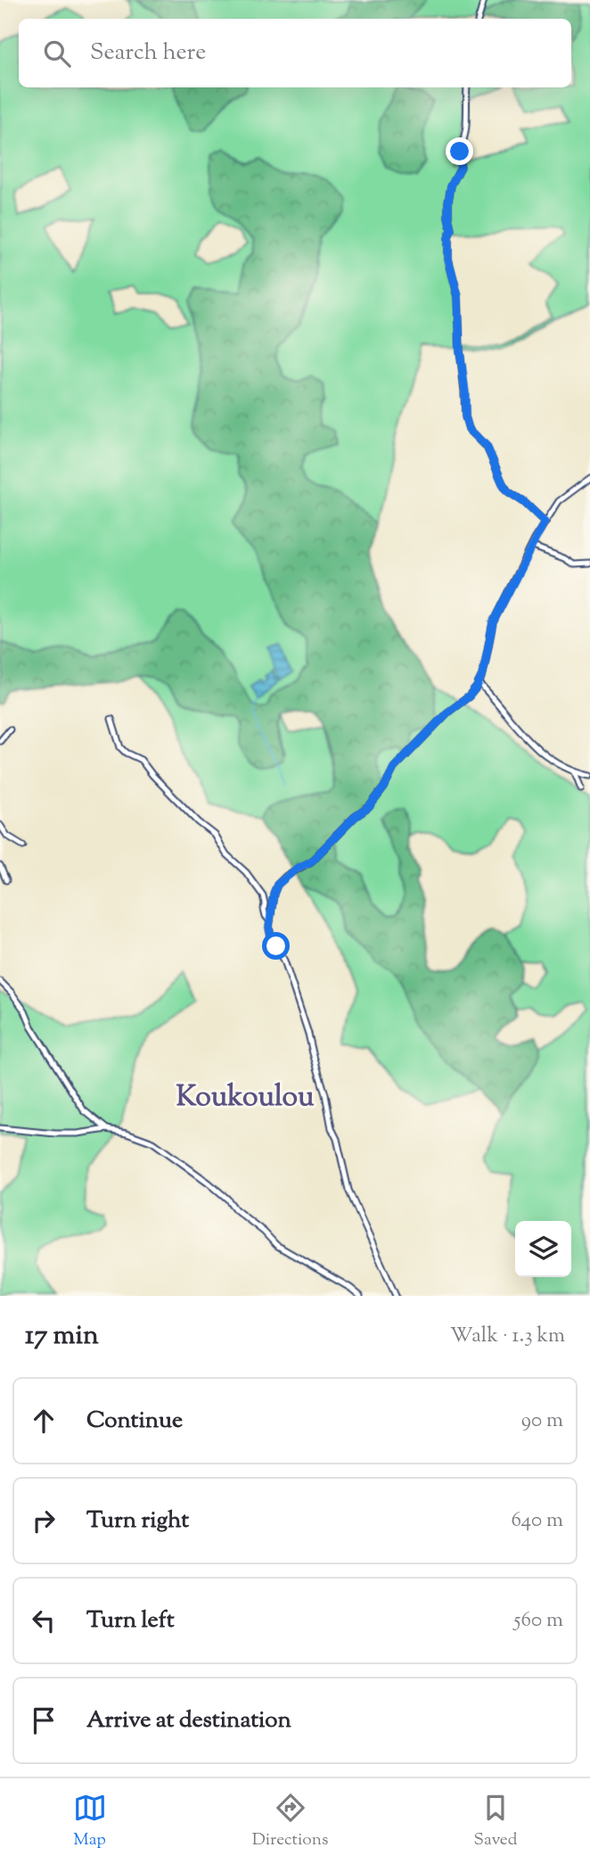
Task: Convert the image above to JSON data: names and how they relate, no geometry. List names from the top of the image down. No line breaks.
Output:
{"districts":["Koukoulou"],"page":{"search":"Search here","heading":["17 min","Walk · 1.3 km"],"list":[["Continue","90 m"],["Turn right","640 m"],["Turn left","560 m"],"Arrive at destination"],"nav":["Map","Directions","Saved"]}}
